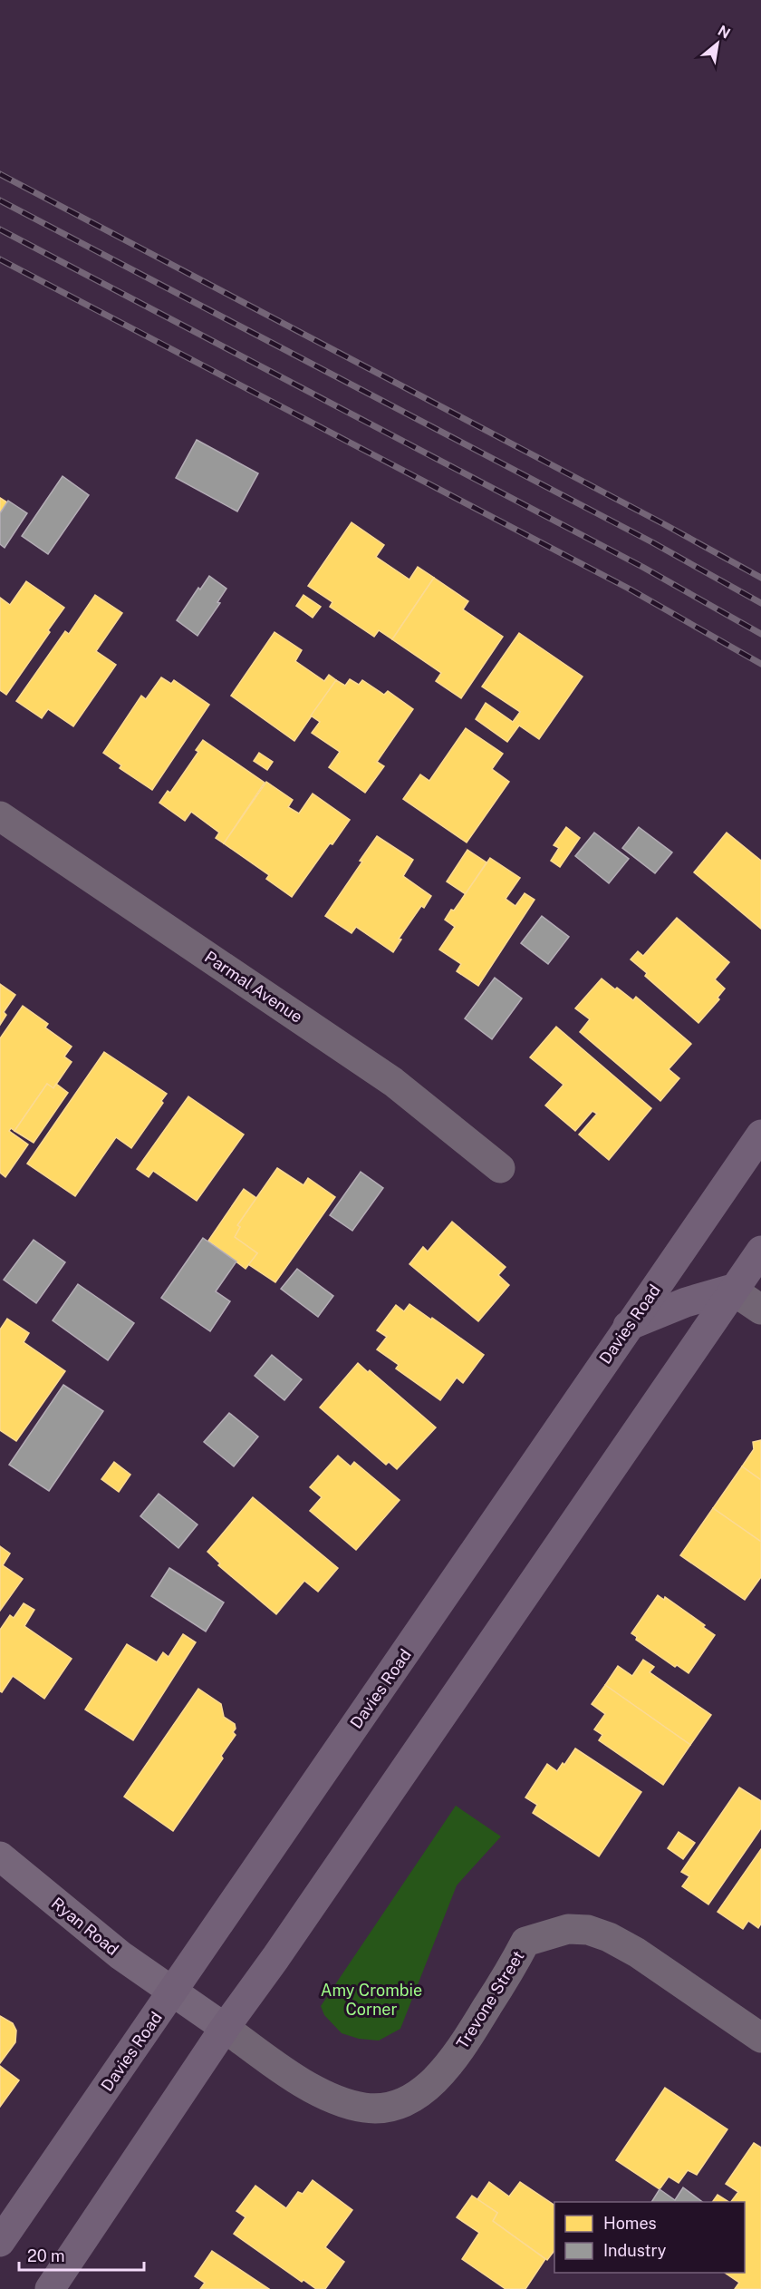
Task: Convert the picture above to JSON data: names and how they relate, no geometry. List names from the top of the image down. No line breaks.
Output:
{"streets":{"highway":["Davies Road"],"main road":["Ryan Road"],"street":["Parmal Avenue","Trevone Street"]},"crossings":[["Davies Road","Ryan Road"],["Ryan Road","Trevone Street"]],"parks":["Amy Crombie Corner"],"legend":["Homes","Industry"],"scale_bar":"20 m","north":"top right"}
